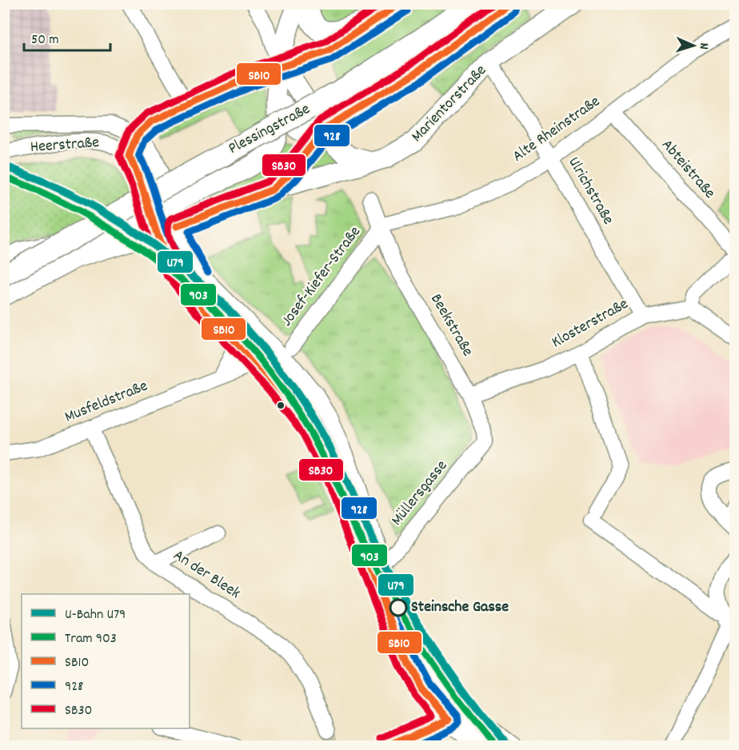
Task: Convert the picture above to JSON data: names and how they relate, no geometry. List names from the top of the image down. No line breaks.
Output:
{"streets":{"highway":["Plessingstraße"],"main road":["Marientorstraße"],"street":["Alte Rheinstraße","Heerstraße","Abteistraße","Ulrichstraße","Josef-Kiefer-Straße","Klosterstraße","Beekstraße","Musfeldstraße","Müllersgasse","An der Bleek"]},"crossings":[["Marientorstraße","Plessingstraße"],["Marientorstraße","Ulrichstraße"],["Alte Rheinstraße","Abteistraße"],["Alte Rheinstraße","Ulrichstraße"],["Alte Rheinstraße","Josef-Kiefer-Straße"],["Alte Rheinstraße","Beekstraße"],["Ulrichstraße","Klosterstraße"],["Josef-Kiefer-Straße","Beekstraße"],["Klosterstraße","Beekstraße"],["Beekstraße","Müllersgasse"],["Musfeldstraße","An der Bleek"]],"places":["Steinsche Gasse"],"lines":["transit line SB10","transit line SB30","transit line 928","metro line U79","tram line 903"],"legend":["U-Bahn U79","Tram 903","SB10","928","SB30"],"scale_bar":"50 m","north":"right"}
